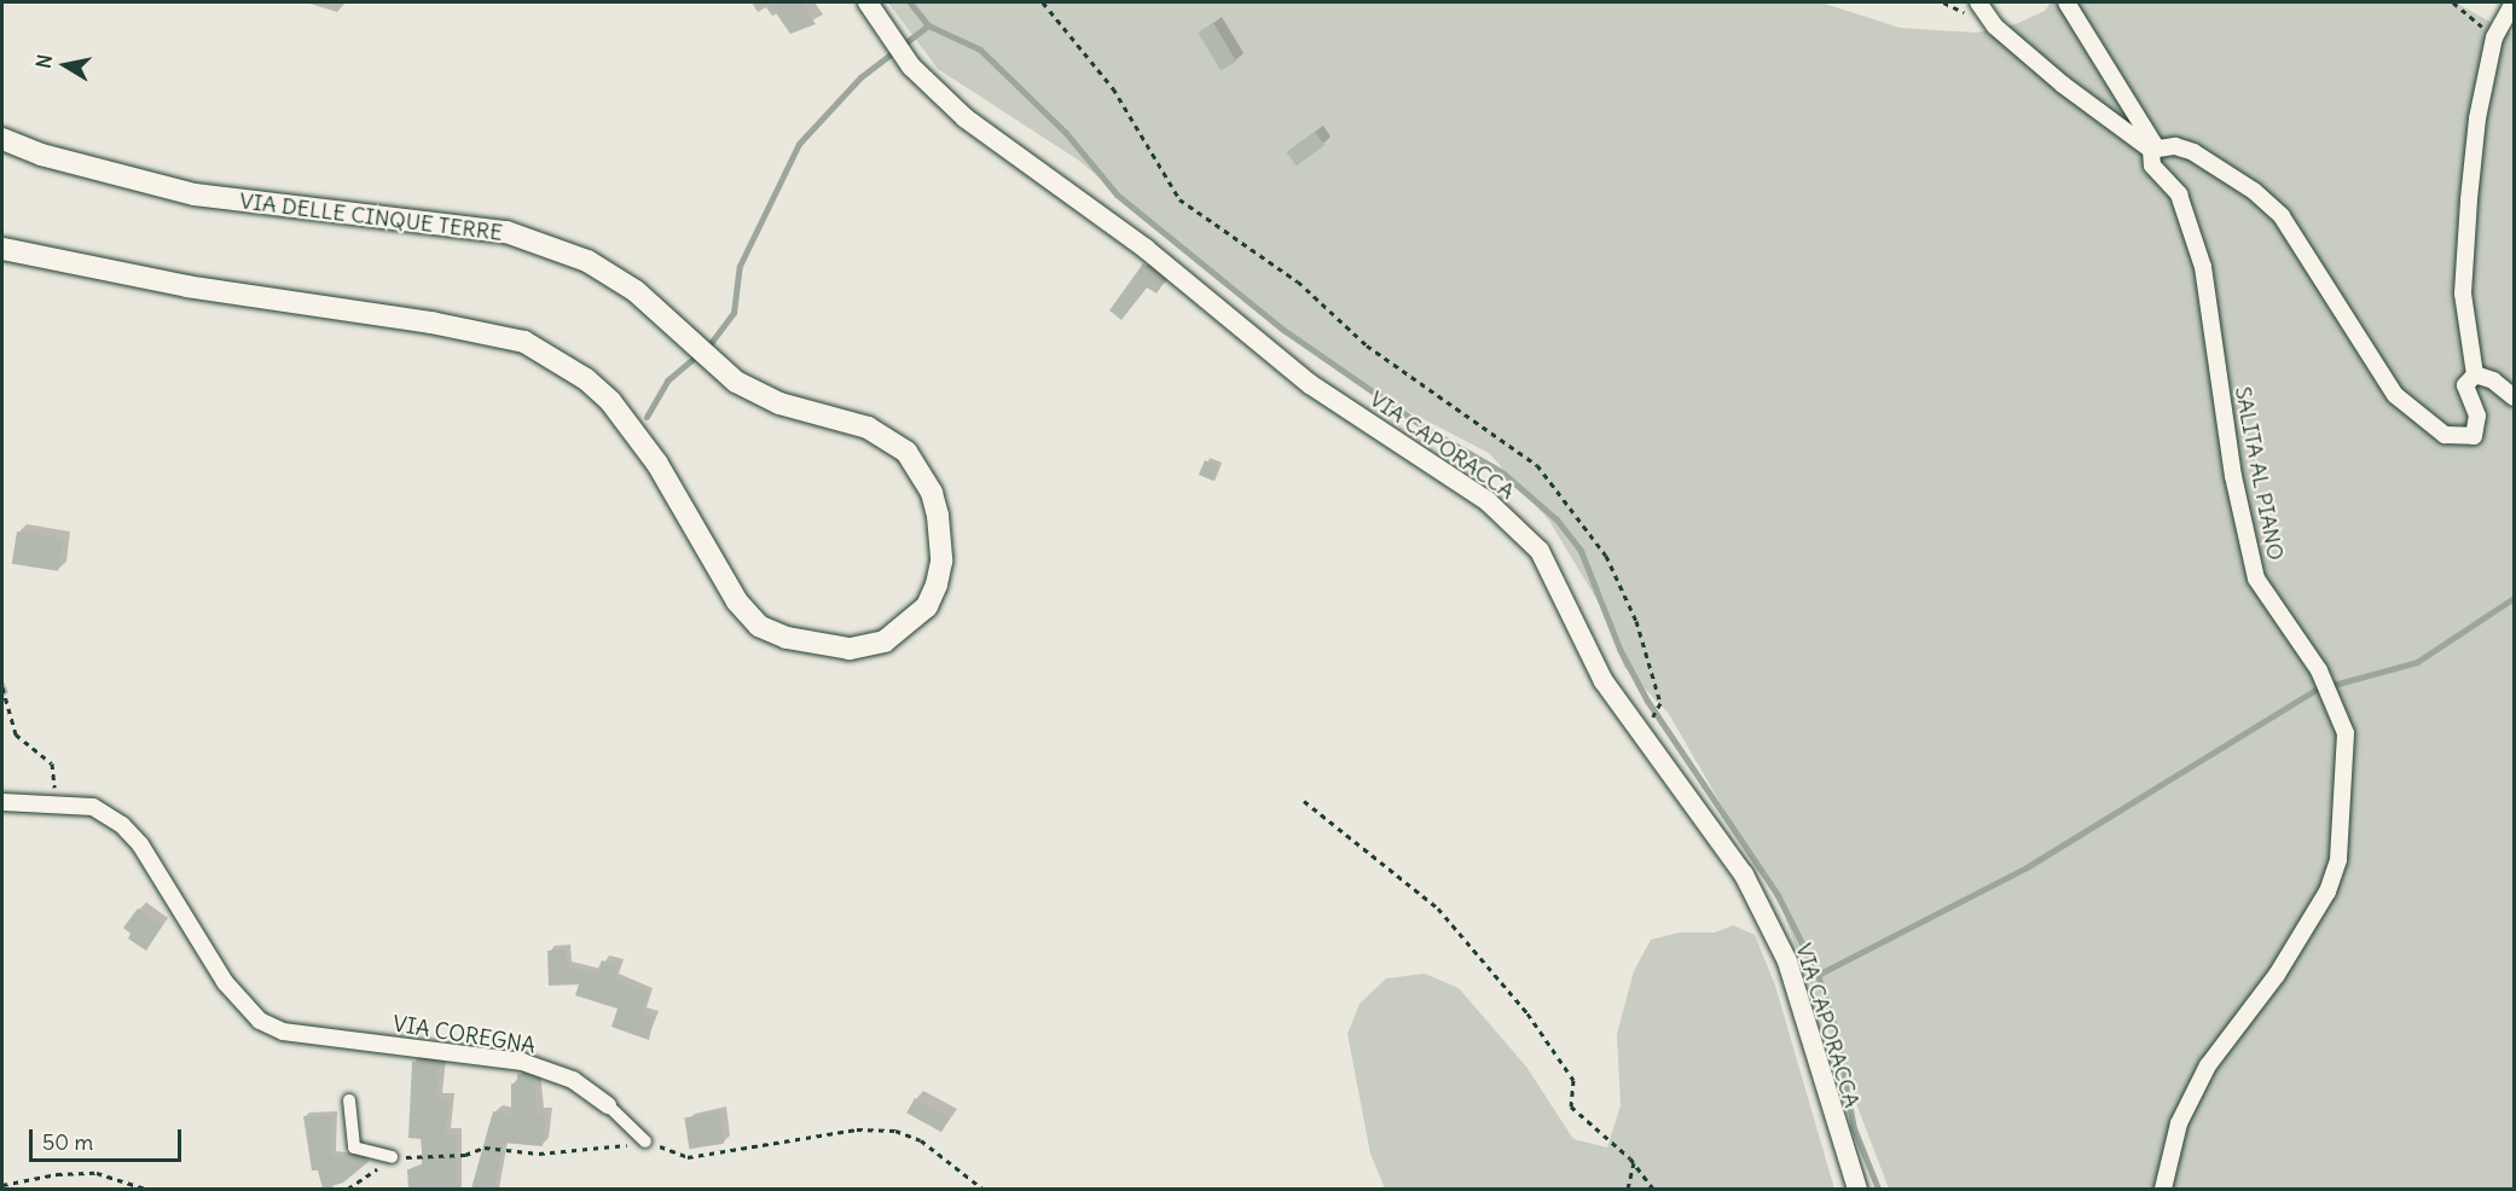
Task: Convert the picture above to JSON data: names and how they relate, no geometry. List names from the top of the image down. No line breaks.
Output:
{"streets":{"main road":["VIA DELLE CINQUE TERRE"],"street":["VIA CAPORACCA","SALITA AL PIANO","VIA COREGNA"]},"scale_bar":"50 m","north":"left"}
